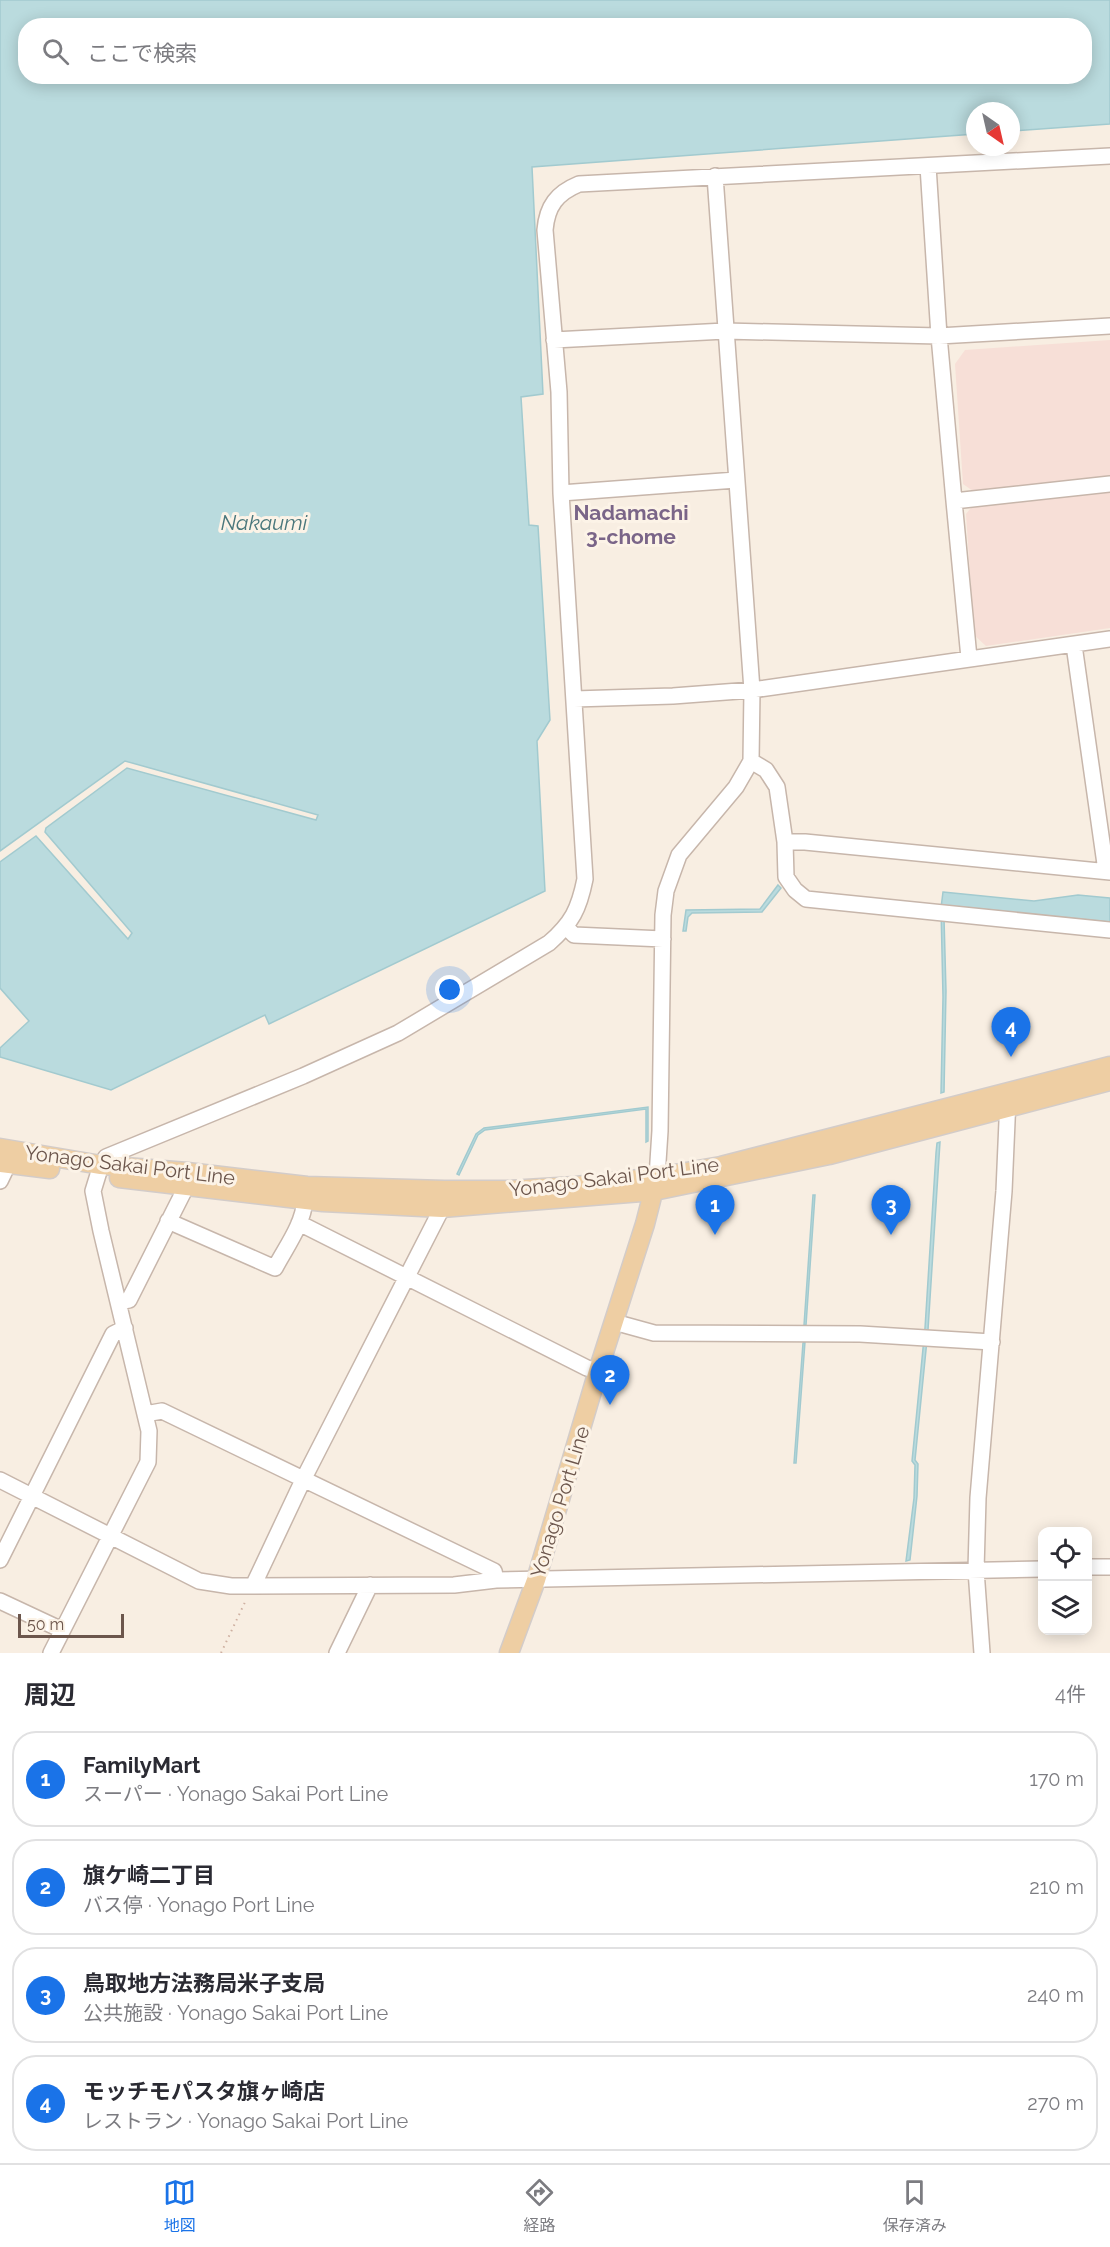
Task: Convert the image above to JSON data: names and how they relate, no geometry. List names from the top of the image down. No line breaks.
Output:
{"streets":{"main road":["Yonago Sakai Port Line","Yonago Port Line"]},"crossings":[["Yonago Sakai Port Line","Yonago Port Line"]],"districts":["Nadamachi 3-chome"],"water":["Nakaumi"],"scale_bar":"50 m","north":"bottom right","page":{"search":"ここで検索","pins":["4","1","3","2"],"scale":"50 m","heading":["周辺","4件"],"list":[{"mark":"1","name":"FamilyMart","note":"スーパー · Yonago Sakai Port Line","value":"170 m"},{"mark":"2","name":"旗ケ崎二丁目","note":"バス停 · Yonago Port Line","value":"210 m"},{"mark":"3","name":"鳥取地方法務局米子支局","note":"公共施設 · Yonago Sakai Port Line","value":"240 m"},{"mark":"4","name":"モッチモパスタ旗ヶ崎店","note":"レストラン · Yonago Sakai Port Line","value":"270 m"}],"nav":["地図","経路","保存済み"]}}
